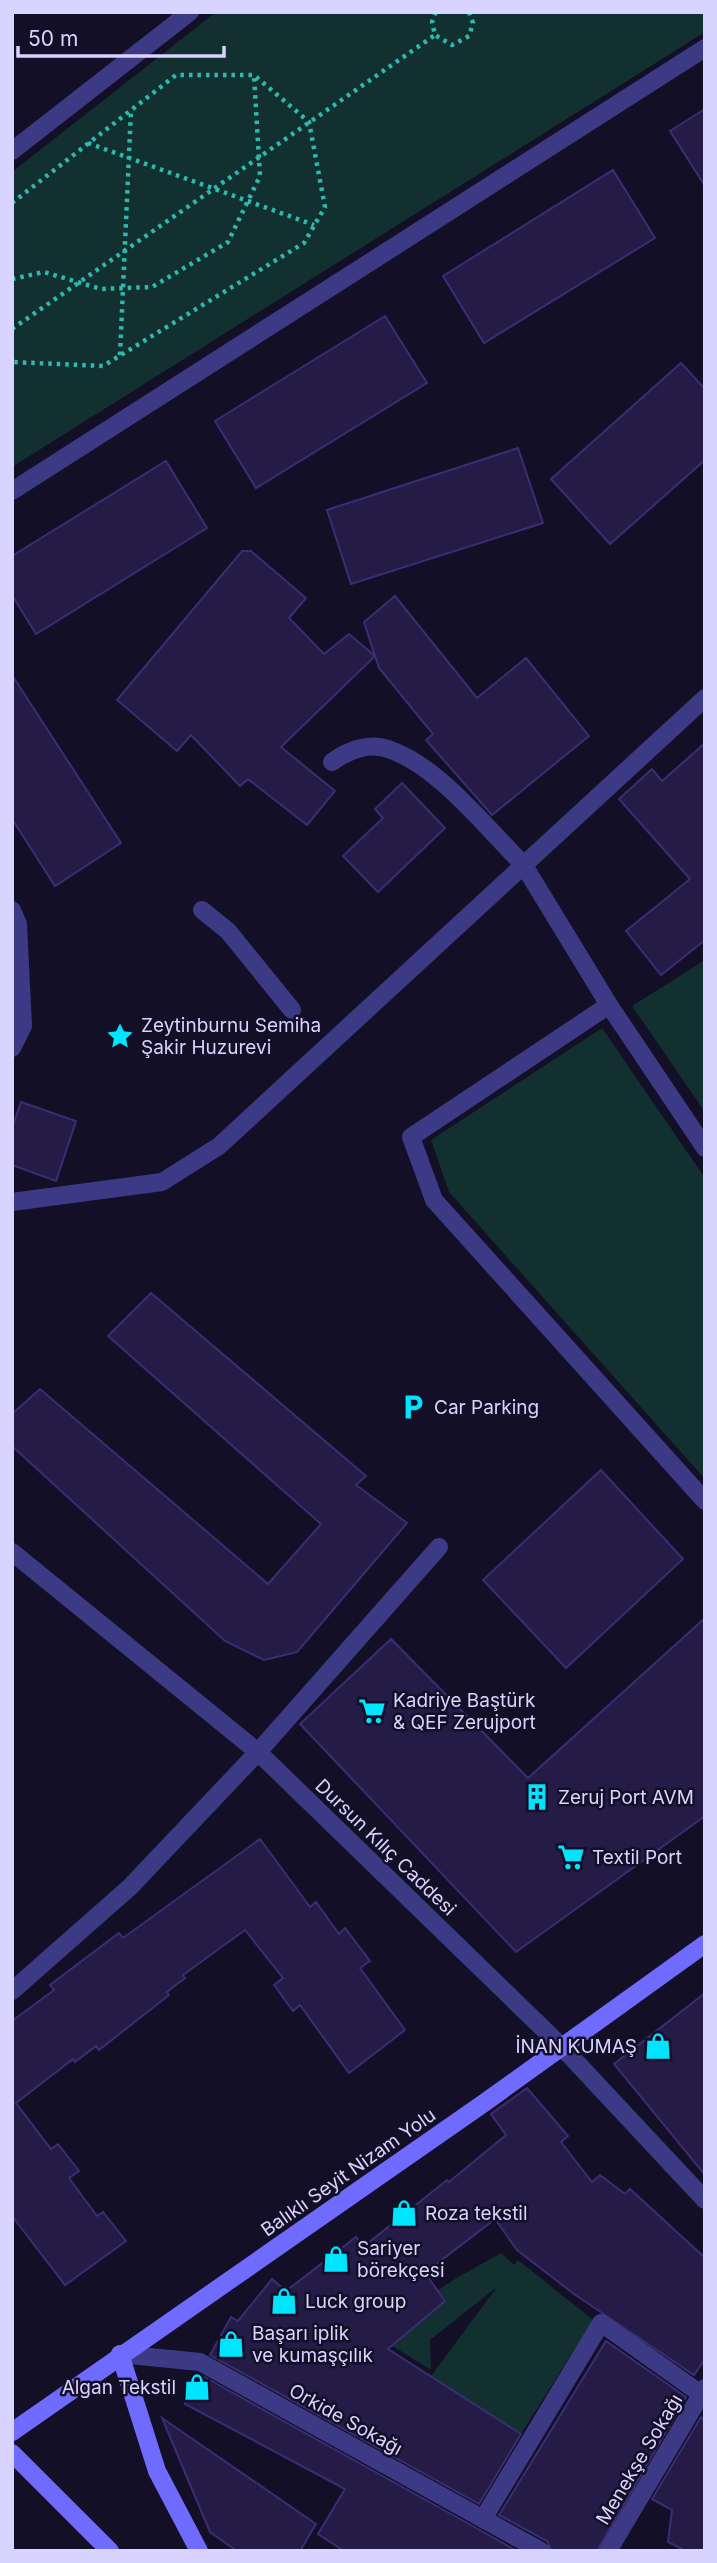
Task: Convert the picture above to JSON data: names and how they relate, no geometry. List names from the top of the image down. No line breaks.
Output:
{"streets":{"street":["Dursun Kılıç Caddesi","Balıklı Seyit Nizam Yolu","Orkide Sokağı","Menekşe Sokağı"]},"crossings":[["Dursun Kılıç Caddesi","Balıklı Seyit Nizam Yolu"],["Balıklı Seyit Nizam Yolu","Orkide Sokağı"]],"places":{"place":["Zeytinburnu Semiha Şakir Huzurevi"],"parking":["Car Parking"],"supermarket":["Kadriye Baştürk & QEF Zerujport","Textil Port"],"building":["Zeruj Port AVM"],"shop":["İNAN KUMAŞ","Roza tekstil","Sariyer börekçesi","Luck group","Başarı iplik ve kumaşçılık","Algan Tekstil"]},"scale_bar":"50 m"}
